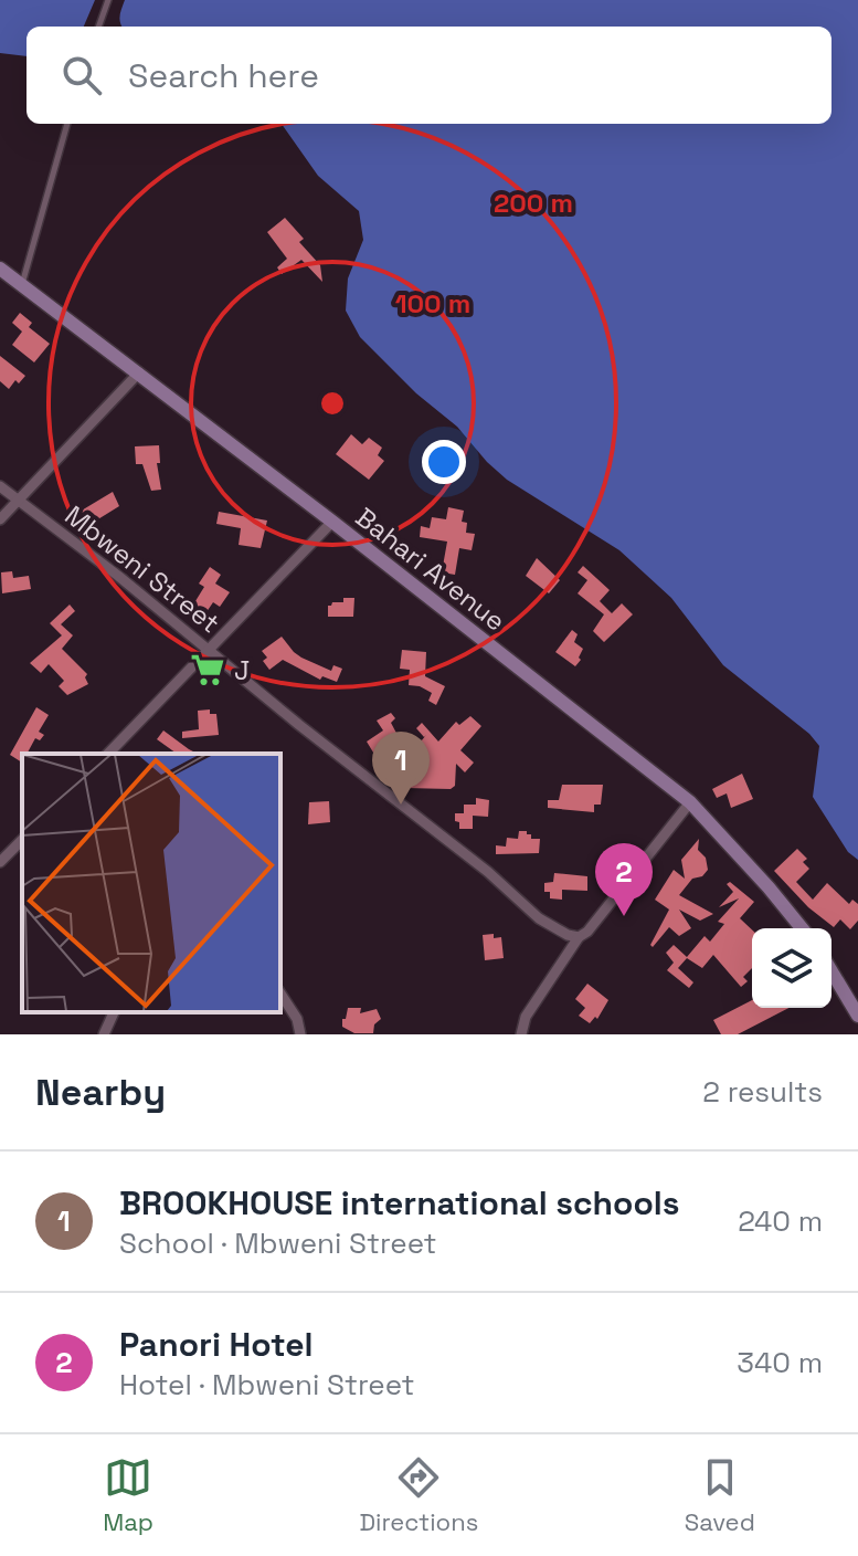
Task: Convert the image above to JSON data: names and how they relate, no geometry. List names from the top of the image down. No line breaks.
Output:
{"streets":{"street":["Mbweni Street","Bahari Avenue"]},"places":{"supermarket":["J"]},"page":{"search":"Search here","pins":["1","2"],"heading":["Nearby","2 results"],"list":[{"mark":"1","name":"BROOKHOUSE international schools","note":"School · Mbweni Street","value":"240 m"},{"mark":"2","name":"Panori Hotel","note":"Hotel · Mbweni Street","value":"340 m"}],"nav":["Map","Directions","Saved"]},"rings":["200 m","100 m"]}
